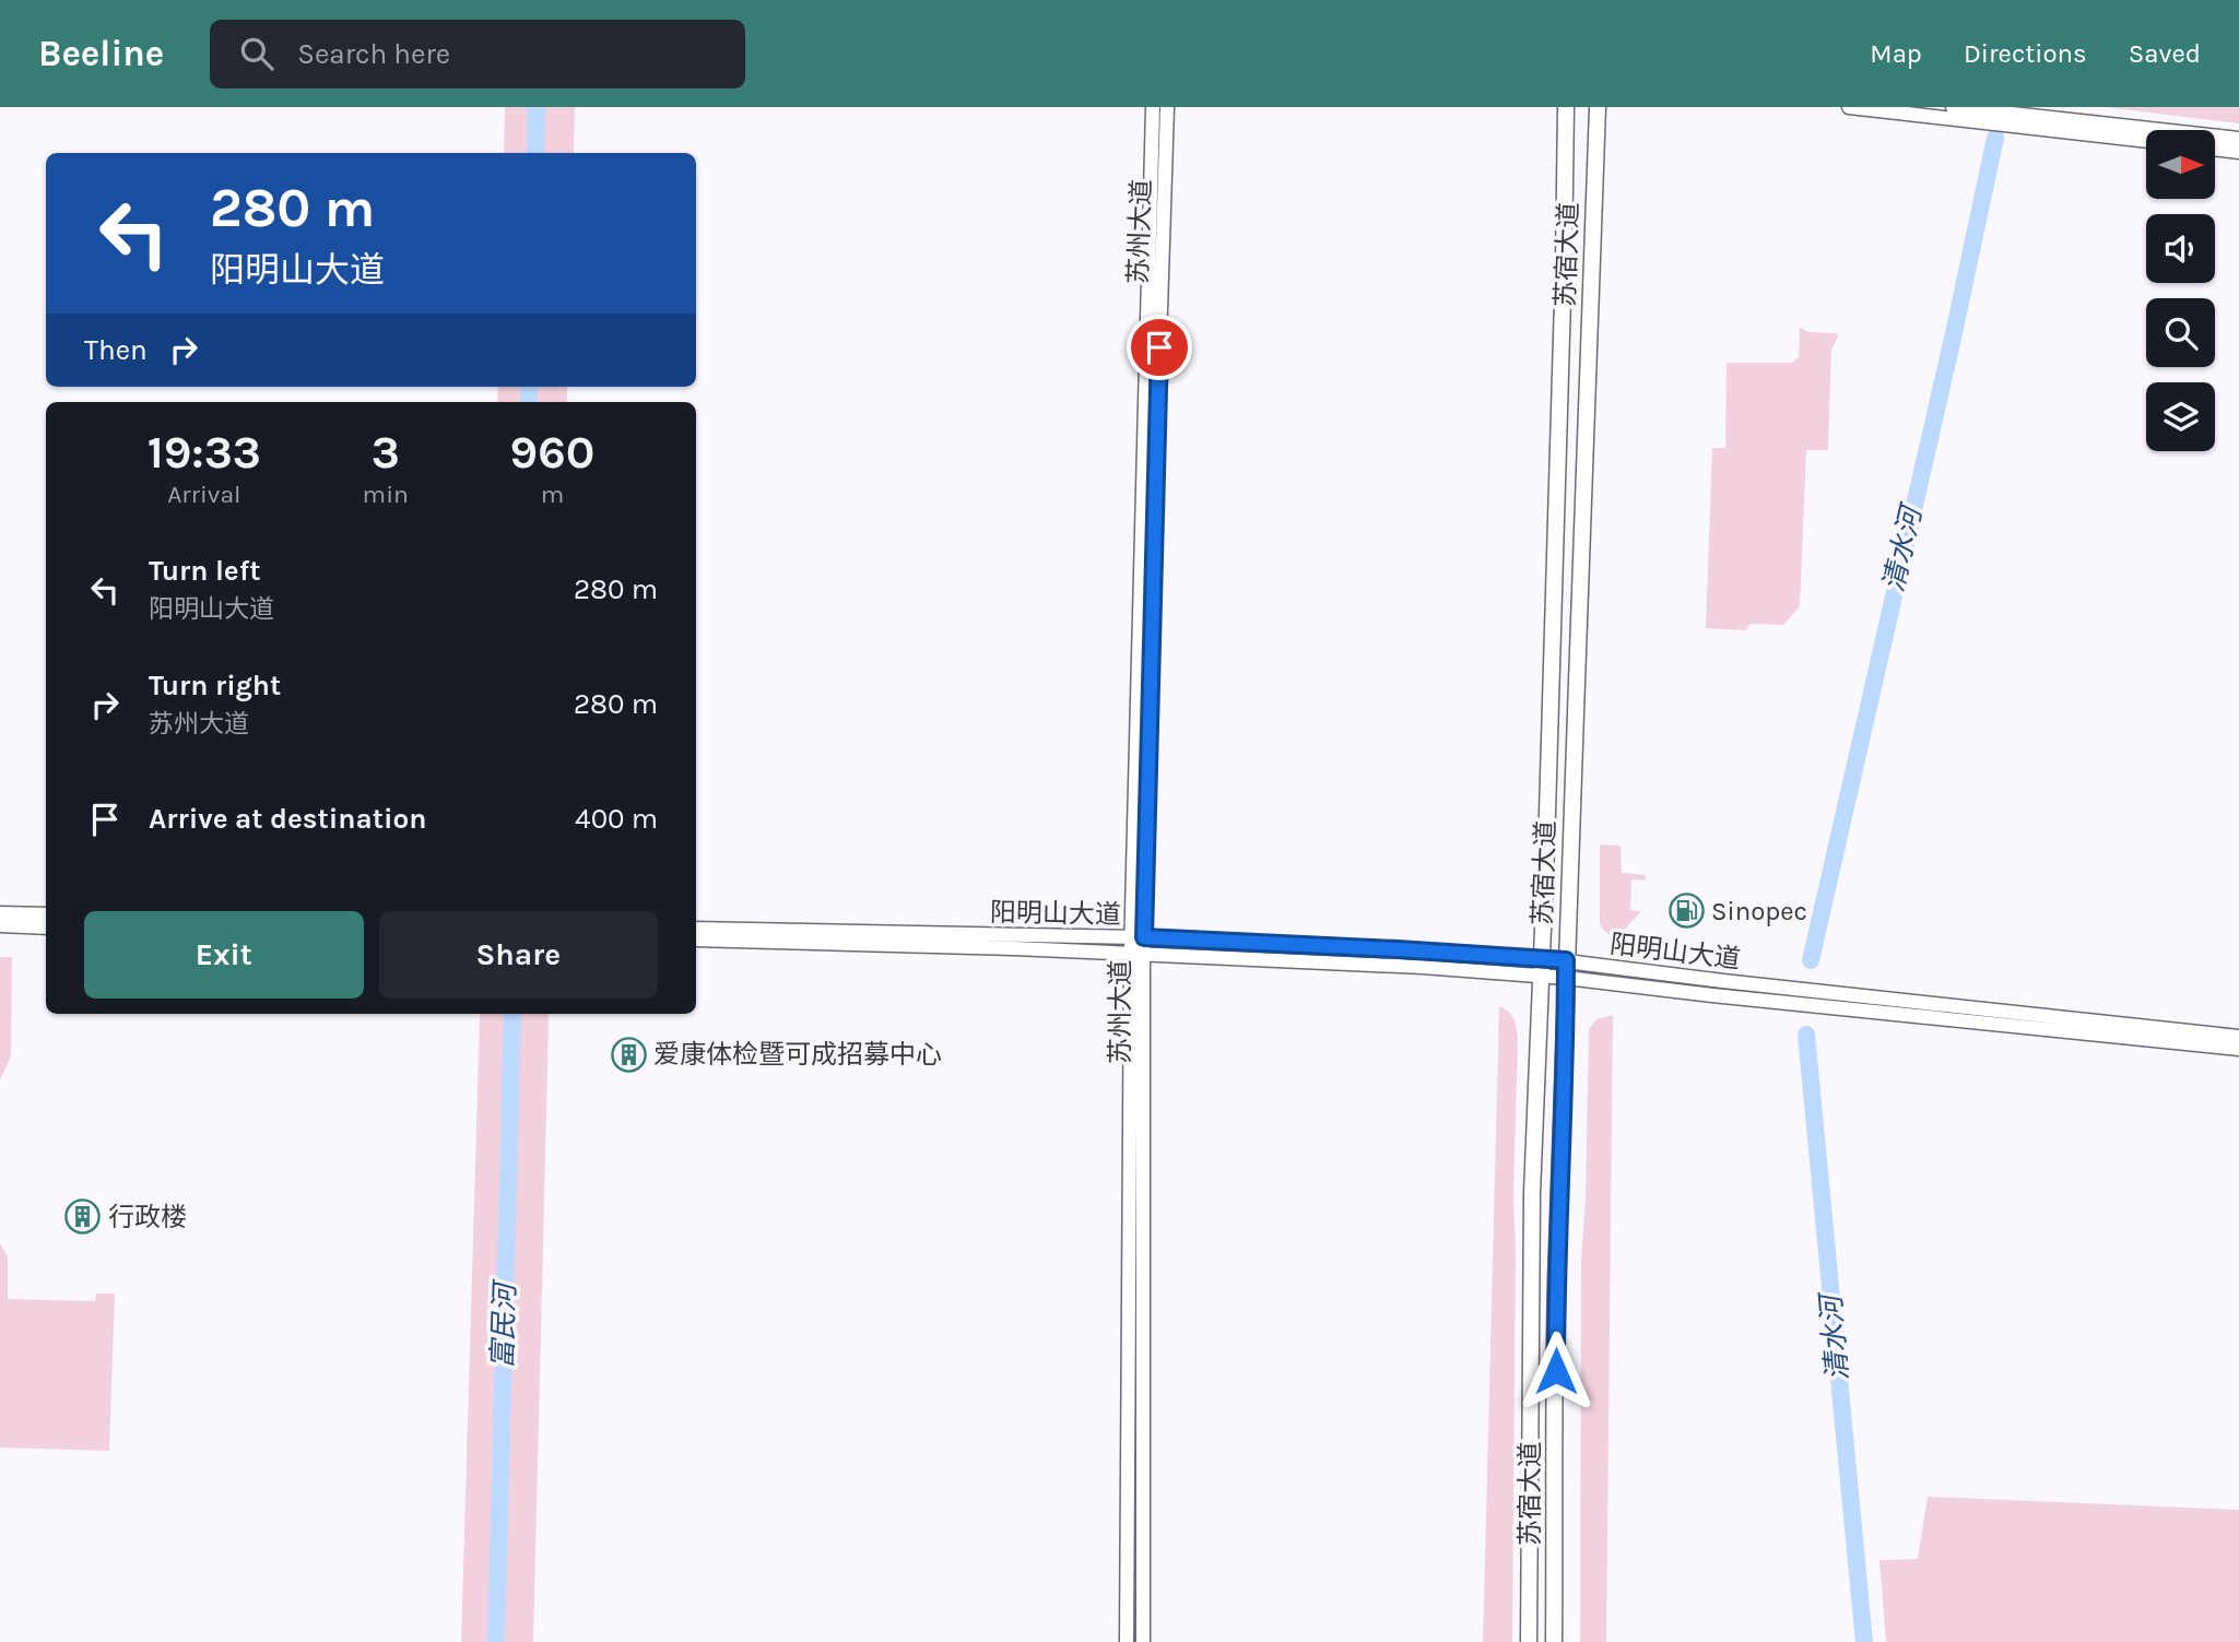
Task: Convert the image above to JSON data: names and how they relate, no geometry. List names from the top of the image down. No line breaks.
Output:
{"streets":{"main road":["苏州大道","苏宿大道","阳明山大道"]},"crossings":[["苏州大道","阳明山大道"],["苏宿大道","阳明山大道"]],"water":["清水河","富民河"],"places":{"fuel station":["Sinopec"],"building":["爱康体检暨可成招募中心","行政楼"]},"north":"right","page":{"header":"Beeline","search":"Search here","nav":["Map","Directions","Saved"],"turn":["280 m","阳明山大道"],"then":"Then","eta":["19:33","Arrival","3","min","960","m"],"list":[{"name":"Turn left","note":"阳明山大道","value":"280 m"},{"name":"Turn right","note":"苏州大道","value":"280 m"},{"name":"Arrive at destination","value":"400 m"}],"buttons":["Exit","Share"]}}
